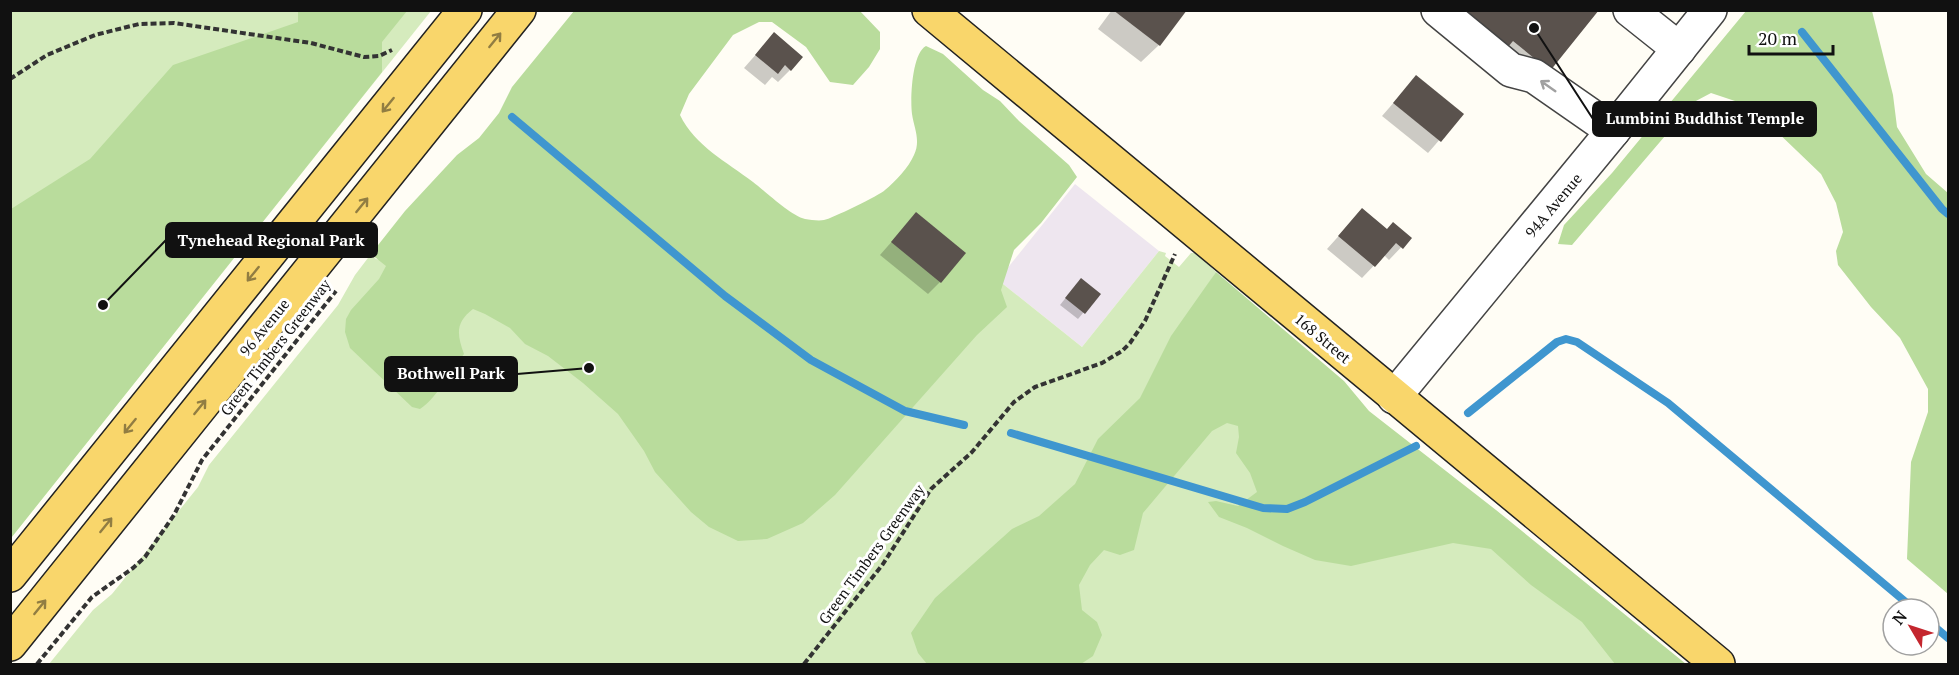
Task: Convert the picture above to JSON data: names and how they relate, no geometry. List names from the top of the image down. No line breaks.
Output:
{"streets":{"main road":["96 Avenue","168 Street"],"street":["94A Avenue"],"path":["Green Timbers Greenway"]},"crossings":[["94A Avenue","168 Street"]],"places":["Lumbini Buddhist Temple","Tynehead Regional Park","Bothwell Park"],"scale_bar":"20 m","north":"top left"}
